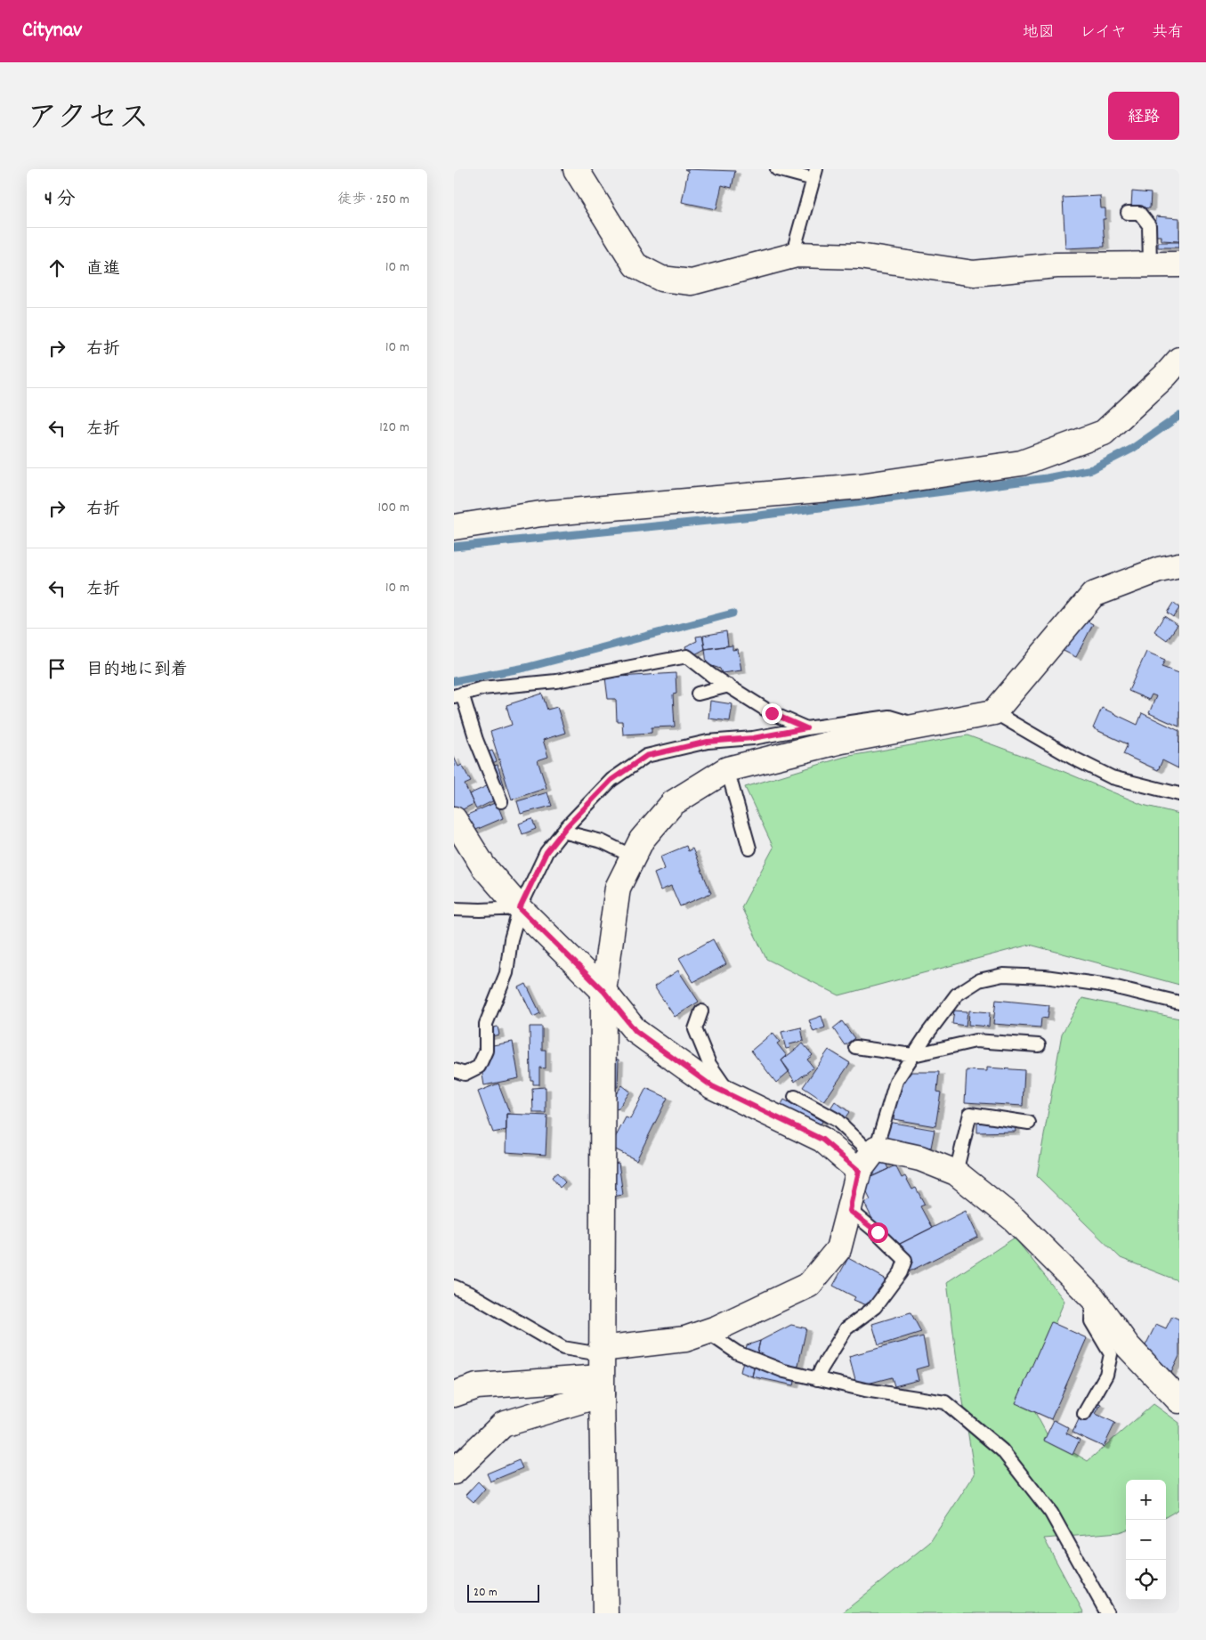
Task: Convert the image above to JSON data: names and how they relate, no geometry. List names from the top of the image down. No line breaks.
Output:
{"scale_bar":"20 m","page":{"header":"Citynav","nav":["地図","レイヤ","共有"],"title":"アクセス","buttons":"経路","heading":["4 分","徒歩 · 250 m"],"list":[["直進","10 m"],["右折","10 m"],["左折","120 m"],["右折","100 m"],["左折","10 m"],"目的地に到着"],"map_buttons":["+","−"],"scale":"20 m"}}
